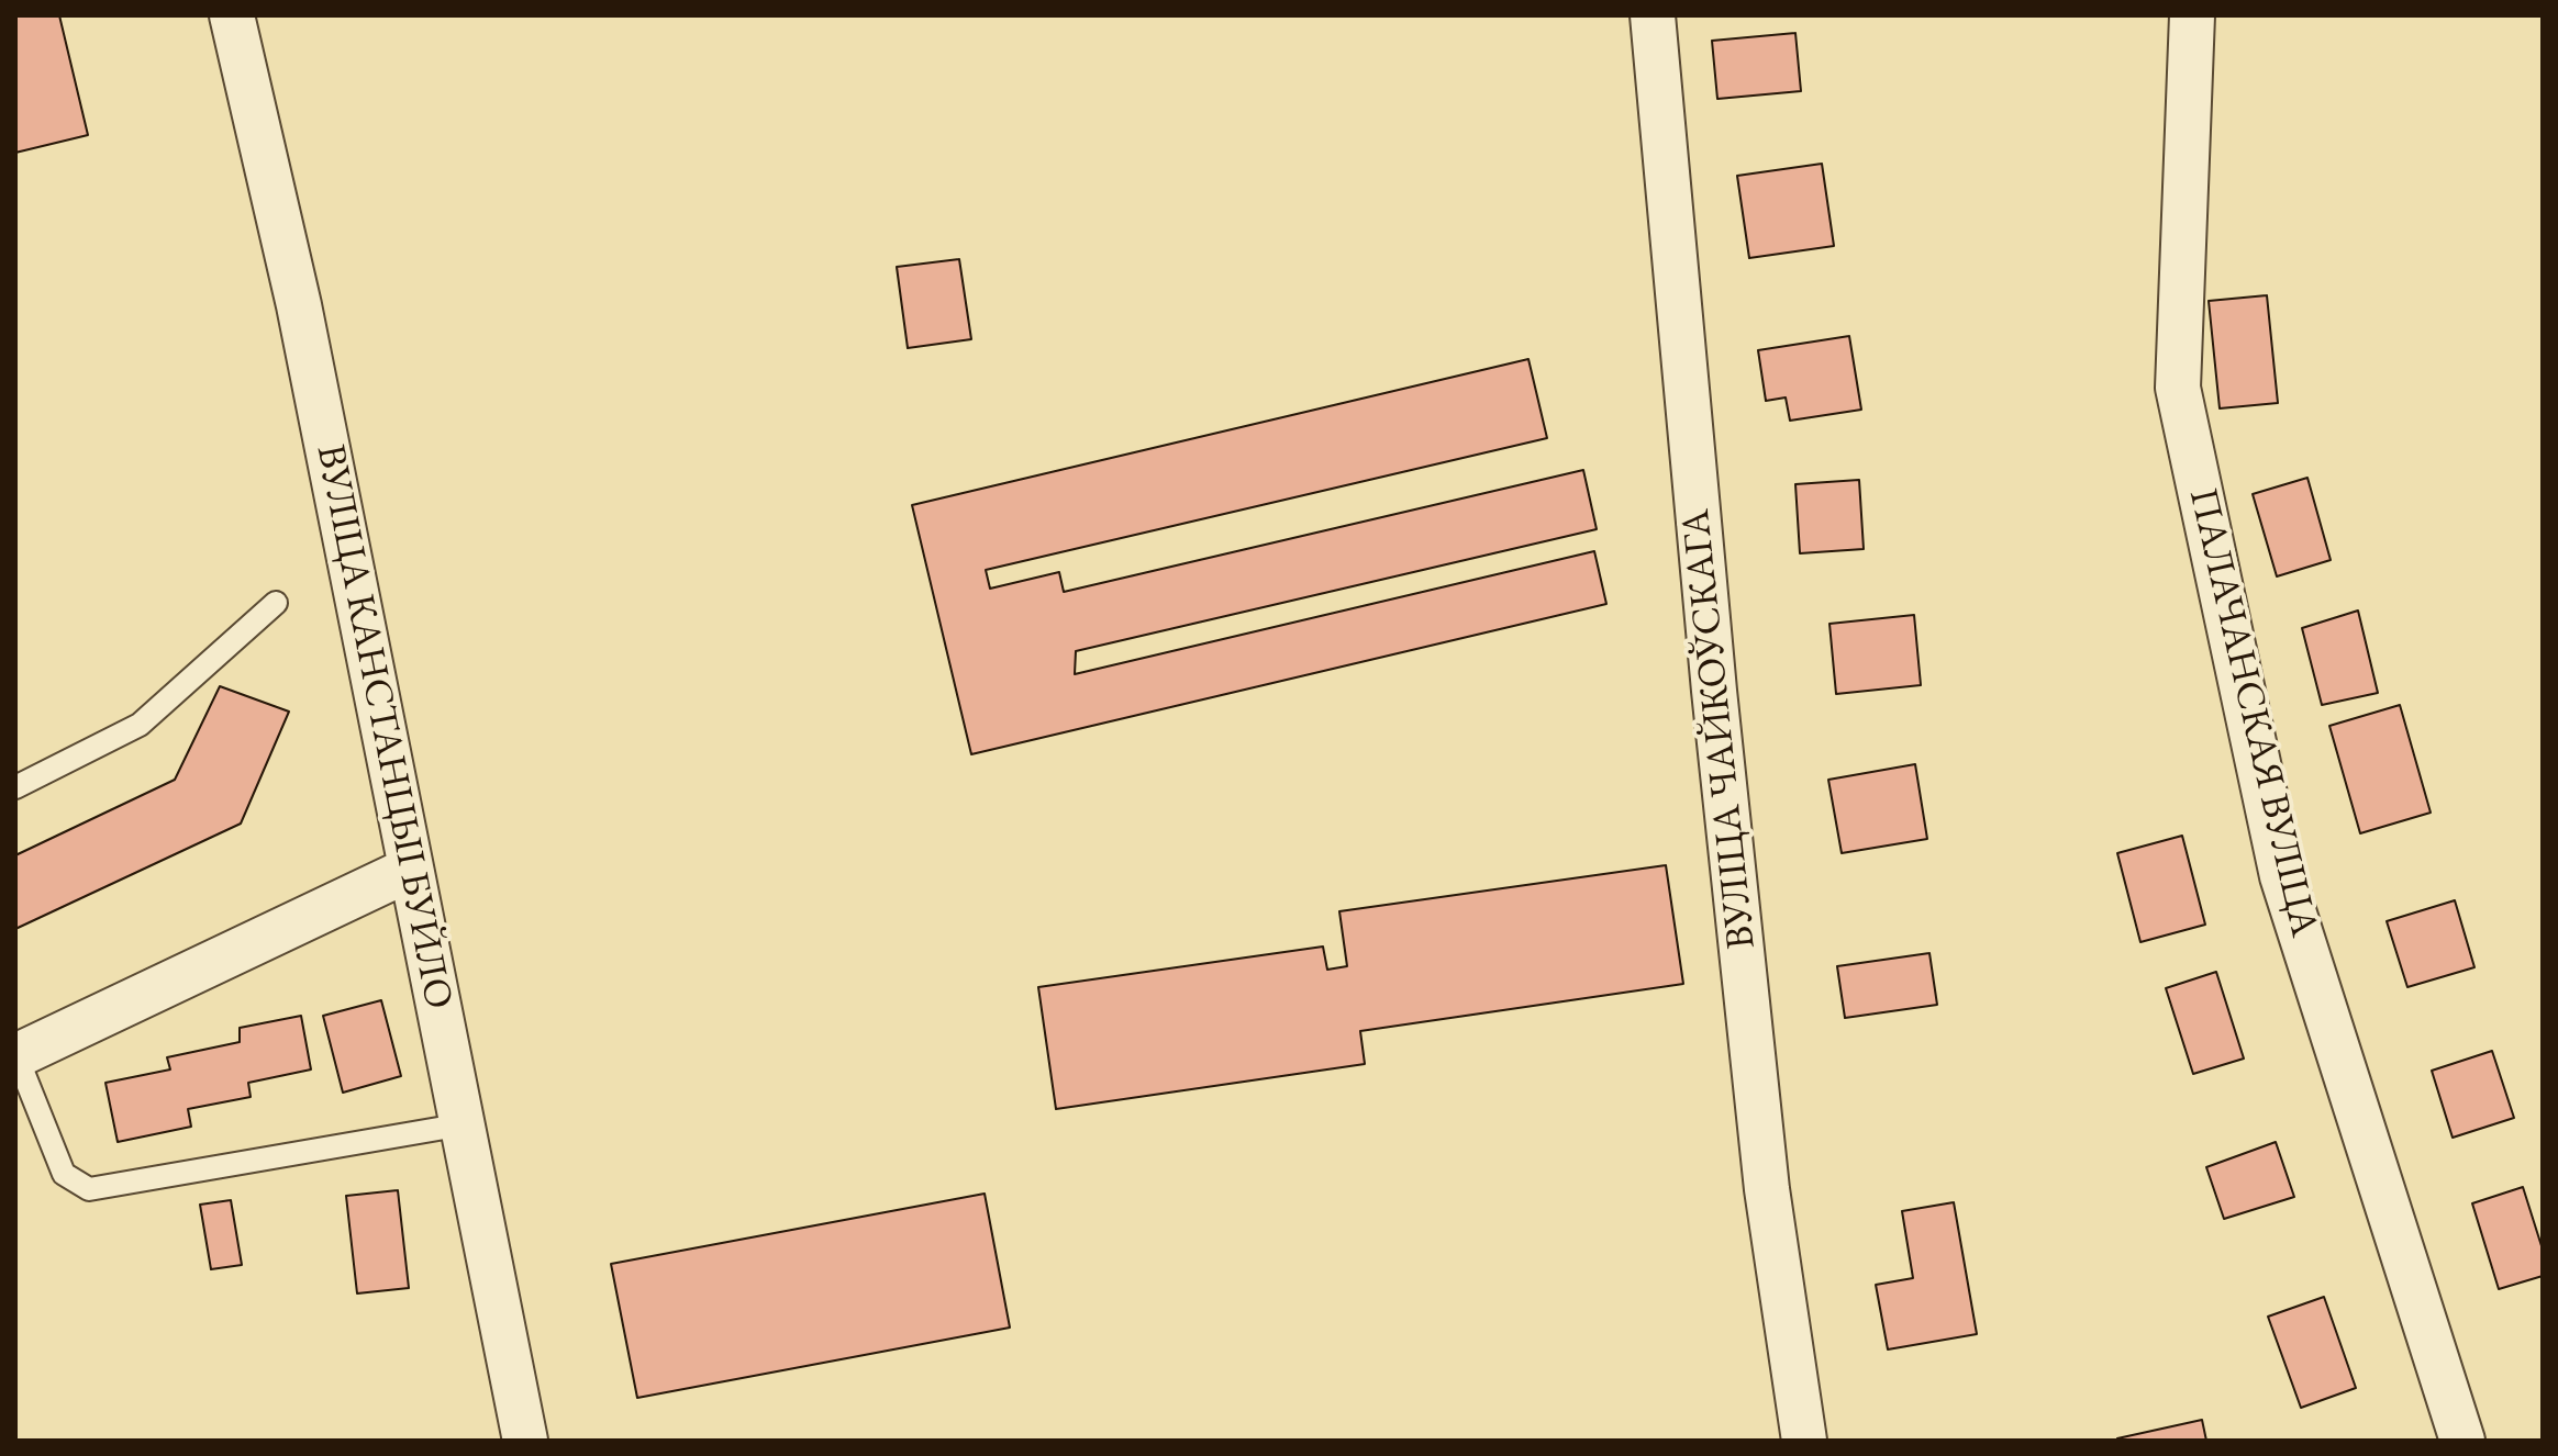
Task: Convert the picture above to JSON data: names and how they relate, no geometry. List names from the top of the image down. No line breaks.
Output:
{"streets":{"street":["ПАЛАЧАНСКАЯ ВУЛІЦА","ВУЛІЦА КАНСТАНЦЫІ БУЙЛО","ВУЛІЦА ЧАЙКОЎСКАГА"]}}
